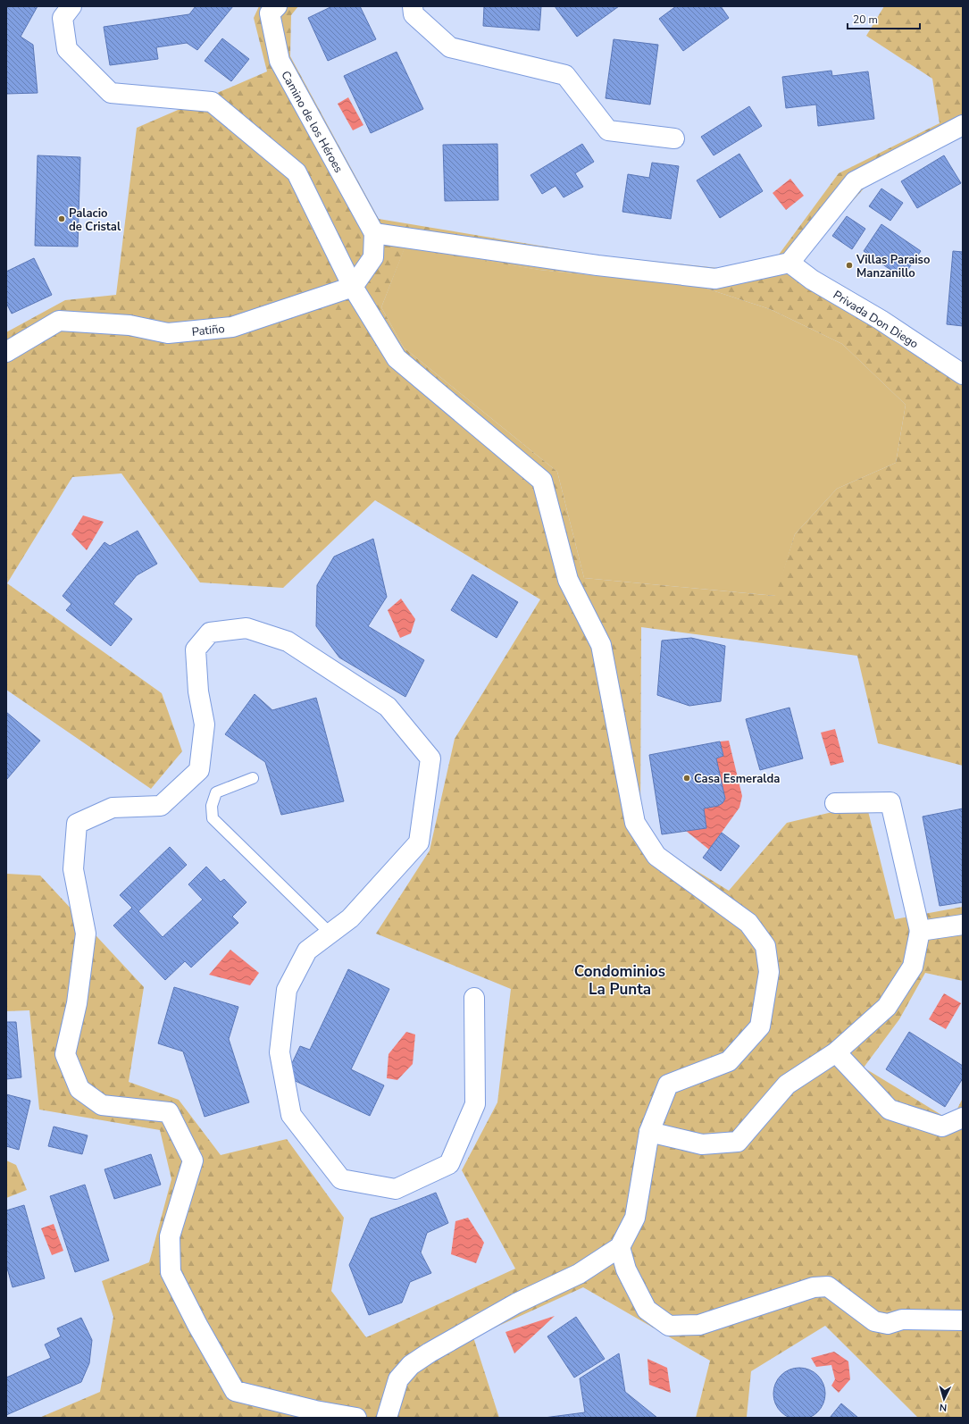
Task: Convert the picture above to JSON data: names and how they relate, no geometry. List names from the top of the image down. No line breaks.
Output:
{"streets":{"street":["Camino de los Héroes","Privada Don Diego","Patiño"]},"districts":["Condominios La Punta"],"places":["Palacio de Cristal","Villas Paraiso Manzanillo","Casa Esmeralda"],"scale_bar":"20 m","north":"bottom"}
